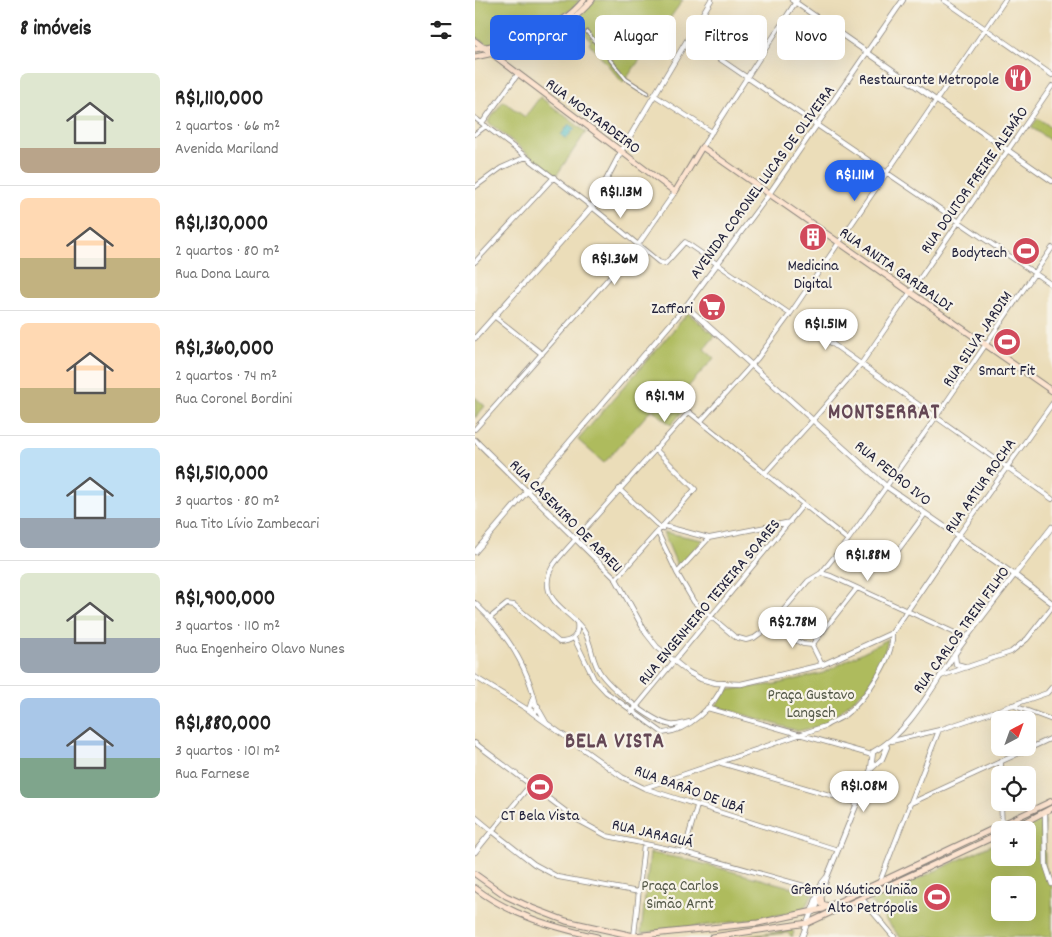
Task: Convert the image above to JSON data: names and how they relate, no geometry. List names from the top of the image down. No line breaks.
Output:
{"streets":{"main road":["RUA MOSTARDEIRO","RUA ANITA GARIBALDI"],"street":["RUA DOUTOR FREIRE ALEMÃO","AVENIDA CORONEL LUCAS DE OLIVEIRA","RUA SILVA JARDIM","RUA PEDRO IVO","RUA ARTUR ROCHA","RUA CASEMIRO DE ABREU","RUA ENGENHEIRO TEIXEIRA SOARES","RUA CARLOS TREIN FILHO","RUA BARÃO DE UBÁ","RUA JARAGUÁ"]},"crossings":[["RUA DOUTOR FREIRE ALEMÃO","RUA ANITA GARIBALDI"],["RUA DOUTOR FREIRE ALEMÃO","RUA PEDRO IVO"],["AVENIDA CORONEL LUCAS DE OLIVEIRA","RUA ANITA GARIBALDI"],["AVENIDA CORONEL LUCAS DE OLIVEIRA","RUA PEDRO IVO"],["AVENIDA CORONEL LUCAS DE OLIVEIRA","RUA CASEMIRO DE ABREU"],["RUA ANITA GARIBALDI","RUA SILVA JARDIM"],["RUA SILVA JARDIM","RUA PEDRO IVO"],["RUA SILVA JARDIM","RUA ENGENHEIRO TEIXEIRA SOARES"],["RUA PEDRO IVO","RUA ARTUR ROCHA"],["RUA PEDRO IVO","RUA CARLOS TREIN FILHO"],["RUA CASEMIRO DE ABREU","RUA ENGENHEIRO TEIXEIRA SOARES"]],"districts":["MONTSERRAT","BELA VISTA"],"parks":["Praça Gustavo Langsch","Praça Carlos Simão Arnt"],"places":{"restaurant":["Restaurante Metropole"],"building":["Medicina Digital"],"sports":["Bodytech","Smart Fit","CT Bela Vista","Grêmio Náutico União Alto Petrópolis"],"supermarket":["Zaffari"]},"north":"top right","page":{"heading":"8 imóveis","chip":["Comprar","Alugar","Filtros","Novo"],"list":[{"name":"R$1,110,000","note":"2 quartos · 66 m² · Avenida Mariland"},{"name":"R$1,130,000","note":"2 quartos · 80 m² · Rua Dona Laura"},{"name":"R$1,360,000","note":"2 quartos · 74 m² · Rua Coronel Bordini"},{"name":"R$1,510,000","note":"3 quartos · 80 m² · Rua Tito Lívio Zambecari"},{"name":"R$1,900,000","note":"3 quartos · 110 m² · Rua Engenheiro Olavo Nunes"},{"name":"R$1,880,000","note":"3 quartos · 101 m² · Rua Farnese"}],"price":["R$1.11M","R$1.13M","R$1.36M","R$1.51M","R$1.9M","R$1.88M","R$2.78M","R$1.08M"],"map_buttons":["+","−"]}}
